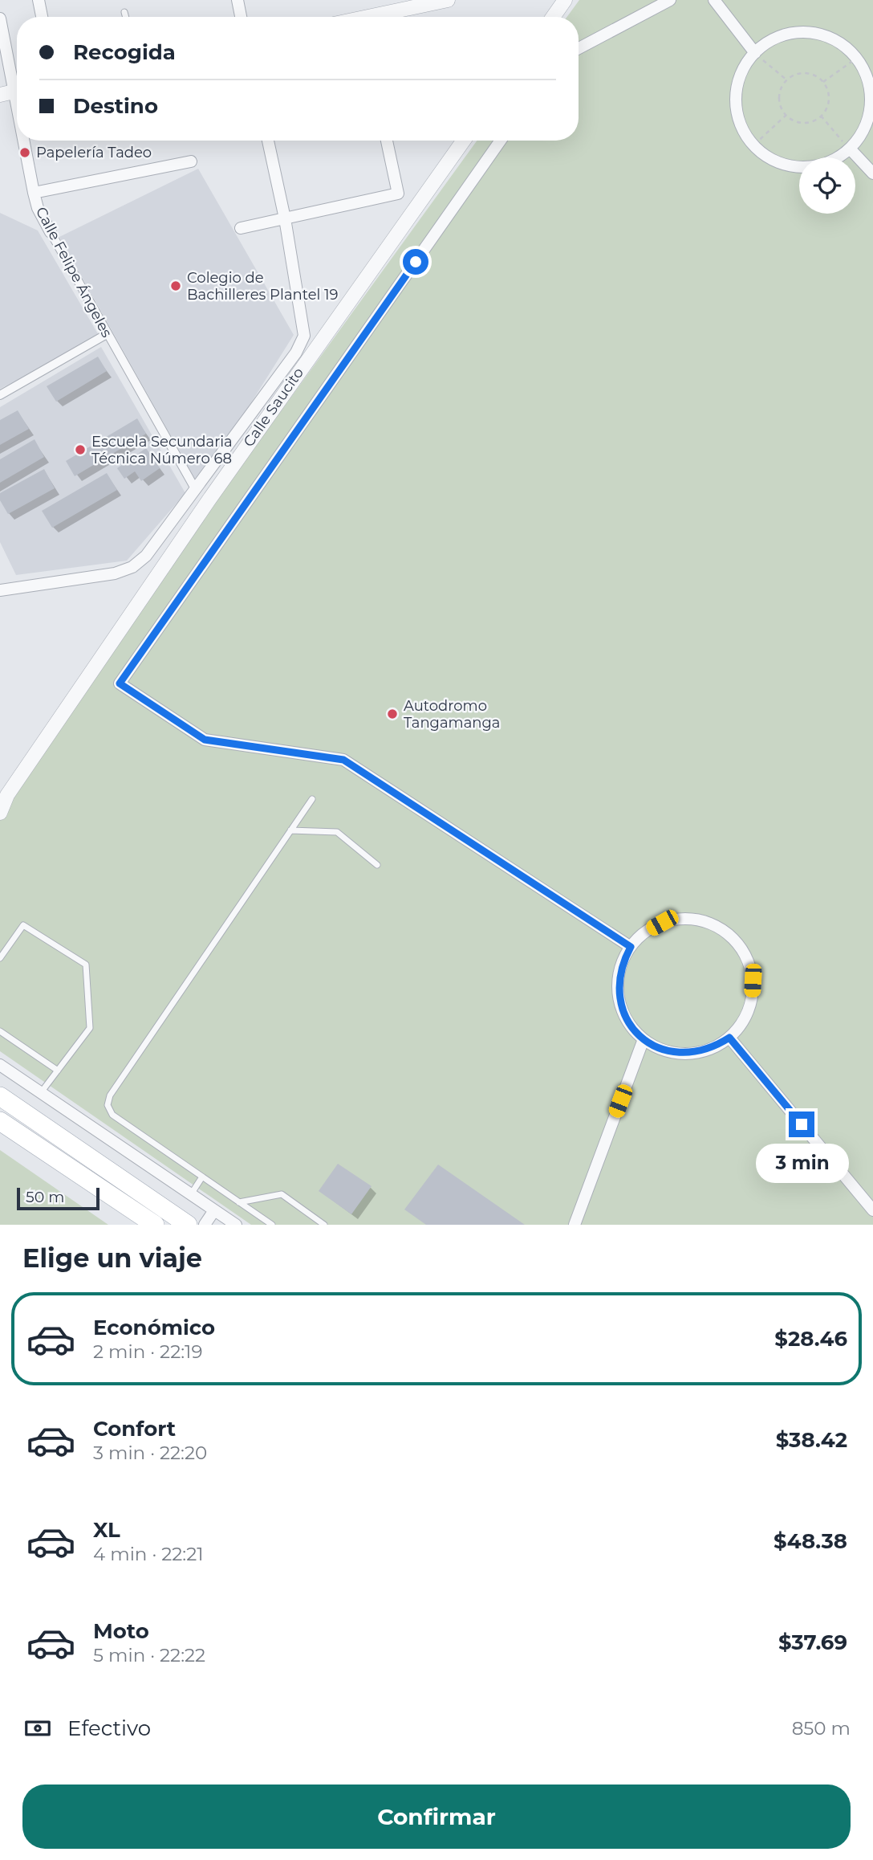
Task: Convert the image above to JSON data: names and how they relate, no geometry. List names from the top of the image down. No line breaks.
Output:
{"streets":{"street":["Calle Felipe Ángeles","Calle Saucito"]},"crossings":[["Calle Felipe Ángeles","Calle Saucito"]],"places":["Papelería Tadeo","Colegio de Bachilleres Plantel 19","Escuela Secundaria Técnica Número 68","Autodromo Tangamanga"],"scale_bar":"50 m","page":{"banner":["Recogida","Destino"],"bubble":"3 min","scale":"50 m","heading":"Elige un viaje","list":[{"name":"Económico","note":"2 min · 22:19","value":"$28.46"},{"name":"Confort","note":"3 min · 22:20","value":"$38.42"},{"name":"XL","note":"4 min · 22:21","value":"$48.38"},{"name":"Moto","note":"5 min · 22:22","value":"$37.69"}],"pay":["Efectivo","850 m"],"buttons":"Confirmar"}}
